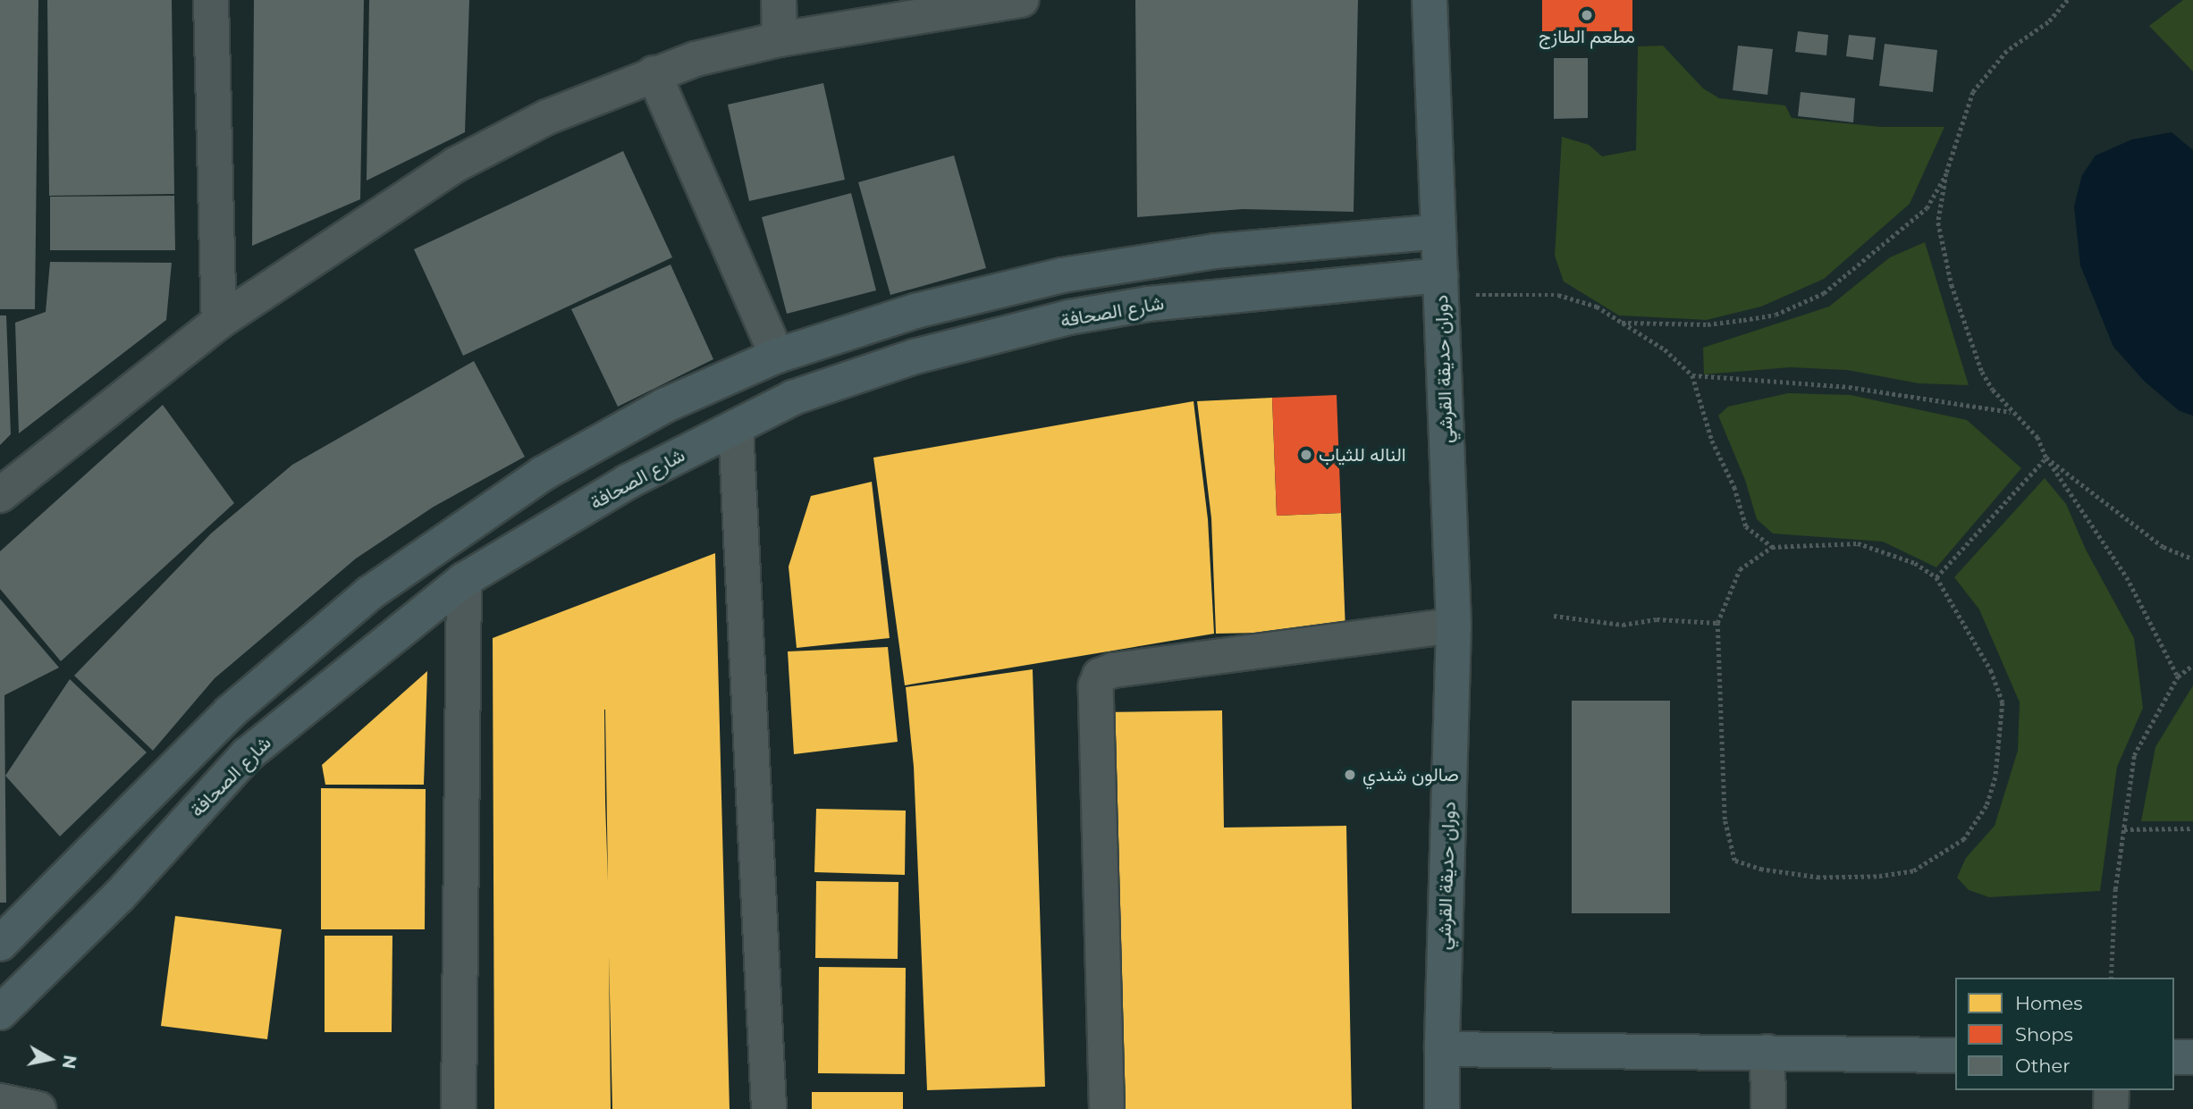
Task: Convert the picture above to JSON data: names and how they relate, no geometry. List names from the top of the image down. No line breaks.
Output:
{"streets":{"main road":["شارع الصحافة","دوران حديقة القرشي"]},"crossings":[["شارع الصحافة","دوران حديقة القرشي"]],"places":["مطعم الطازج","الناله للثياب","صالون شندي"],"legend":["Homes","Shops","Other"],"north":"right"}
